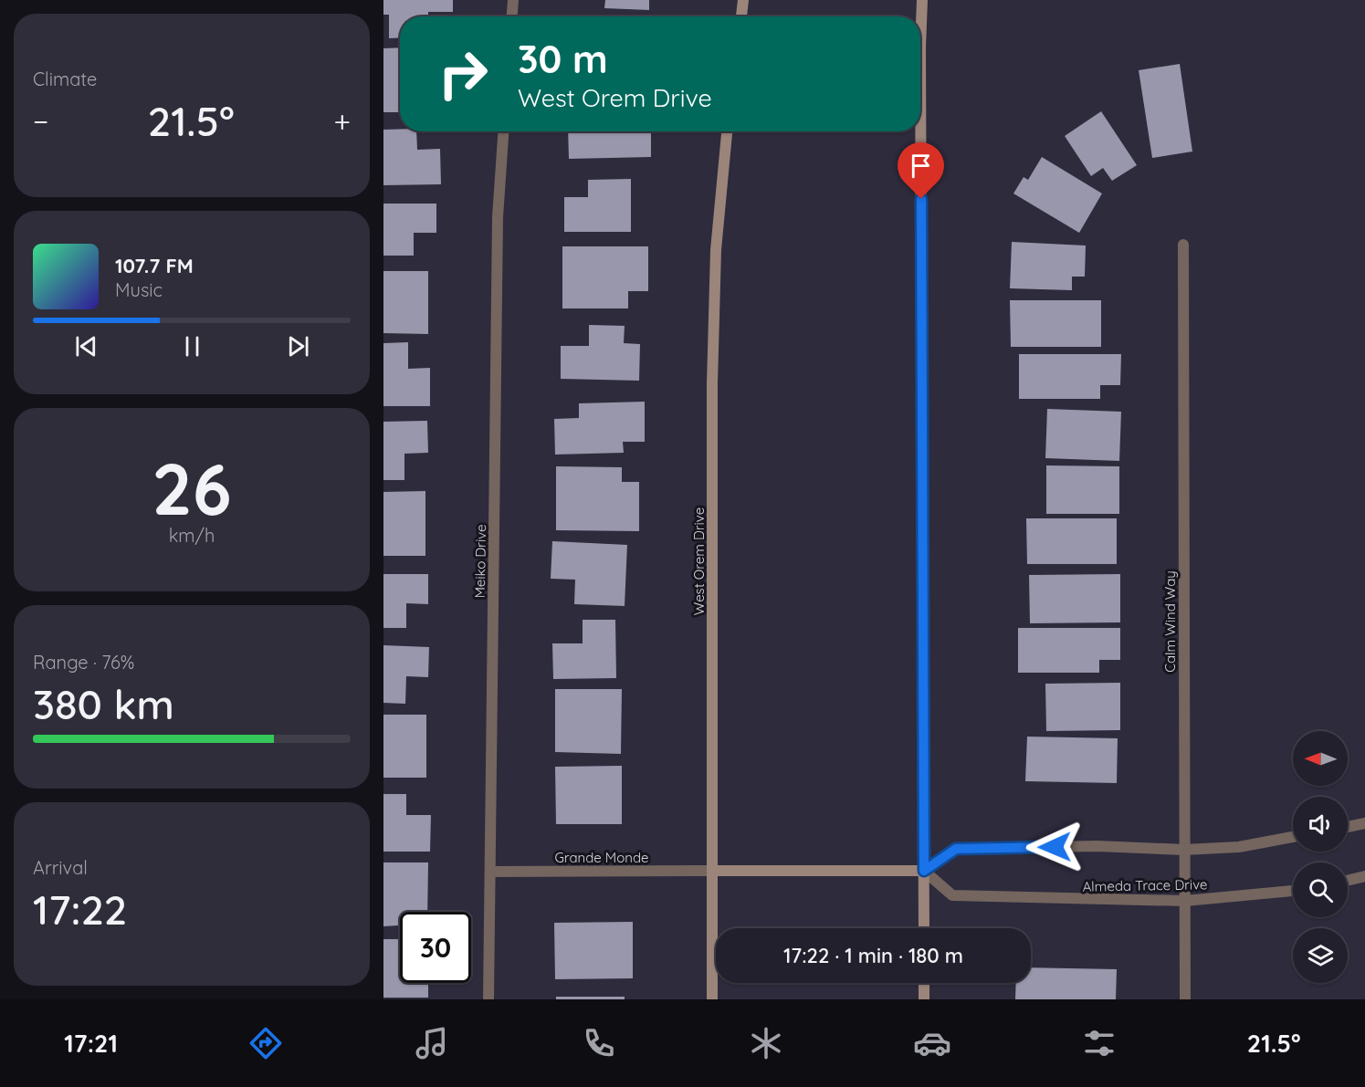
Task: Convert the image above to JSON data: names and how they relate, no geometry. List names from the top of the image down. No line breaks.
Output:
{"streets":{"main road":["West Orem Drive"],"street":["Meiko Drive","Calm Wind Way","Grande Monde","Almeda Trace Drive"]},"crossings":[["Meiko Drive","Grande Monde"],["West Orem Drive","Grande Monde"],["Calm Wind Way","Almeda Trace Drive"]],"north":"left","page":{"tile":["Climate",["26","km/h"],["Range · 76%","380 km"],["Arrival","17:22"]],"turn":["30 m","West Orem Drive"],"heat":["−","21.5°","+"],"song":["107.7 FM","Music"],"limit":"30","trip":"17:22 · 1 min · 180 m","tabs":["17:21","21.5°"]}}
